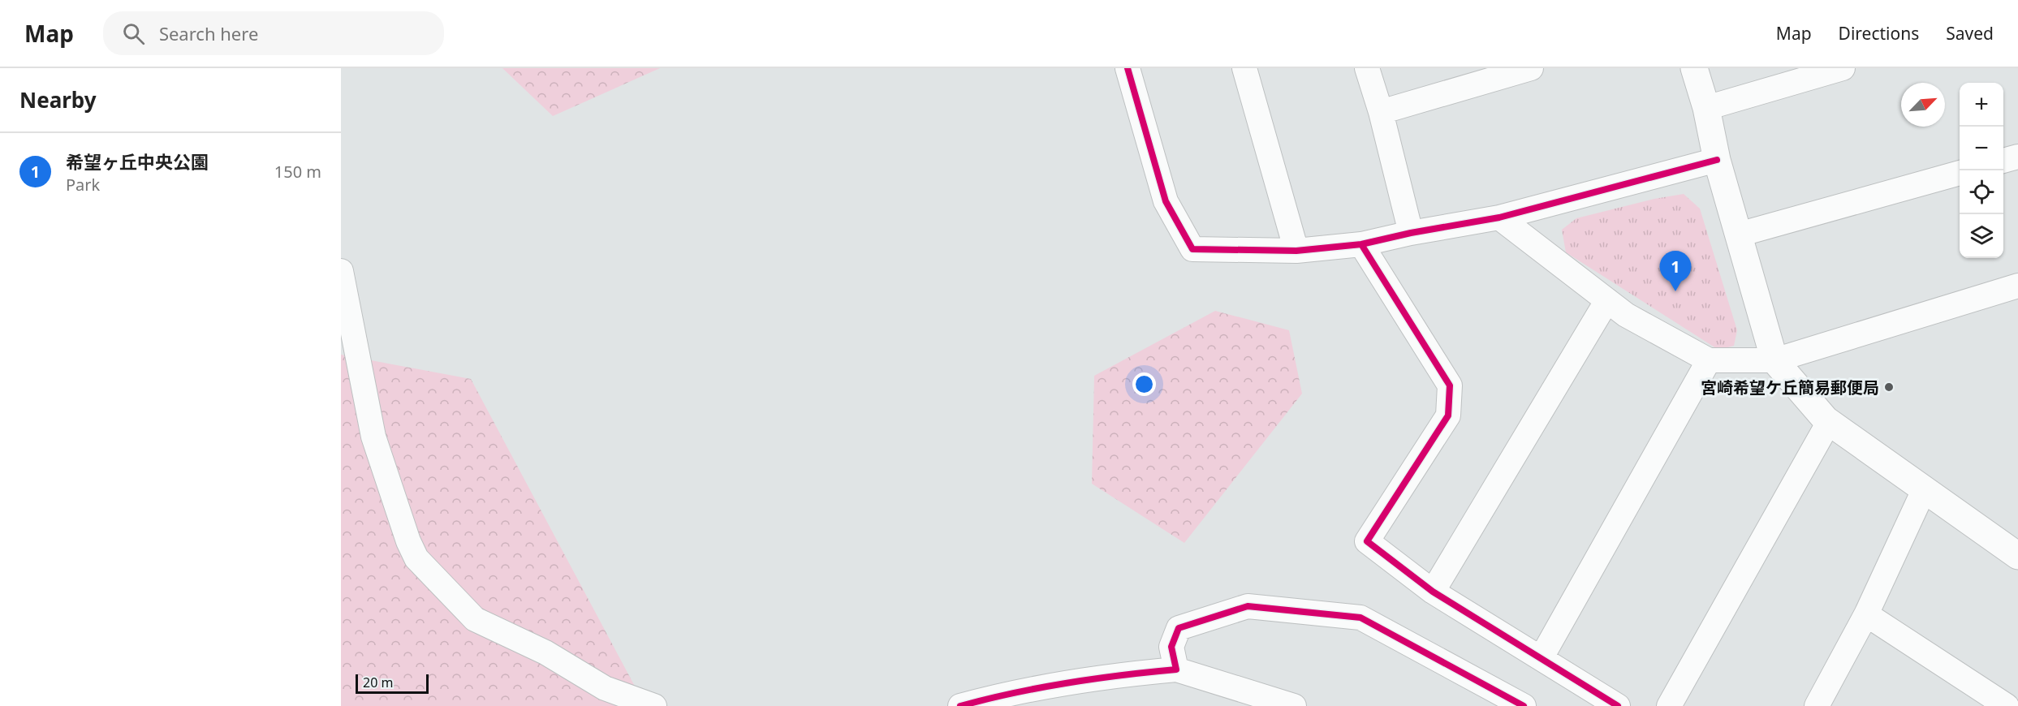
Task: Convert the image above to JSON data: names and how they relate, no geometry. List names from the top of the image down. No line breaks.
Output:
{"places":["宮崎希望ケ丘簡易郵便局"],"scale_bar":"20 m","north":"top right","page":{"header":"Map","search":"Search here","nav":["Map","Directions","Saved"],"heading":"Nearby","map_buttons":["+","−"],"list":[{"mark":"1","name":"希望ヶ丘中央公園","note":"Park","value":"150 m"}],"pins":"1","scale":"20 m"}}
